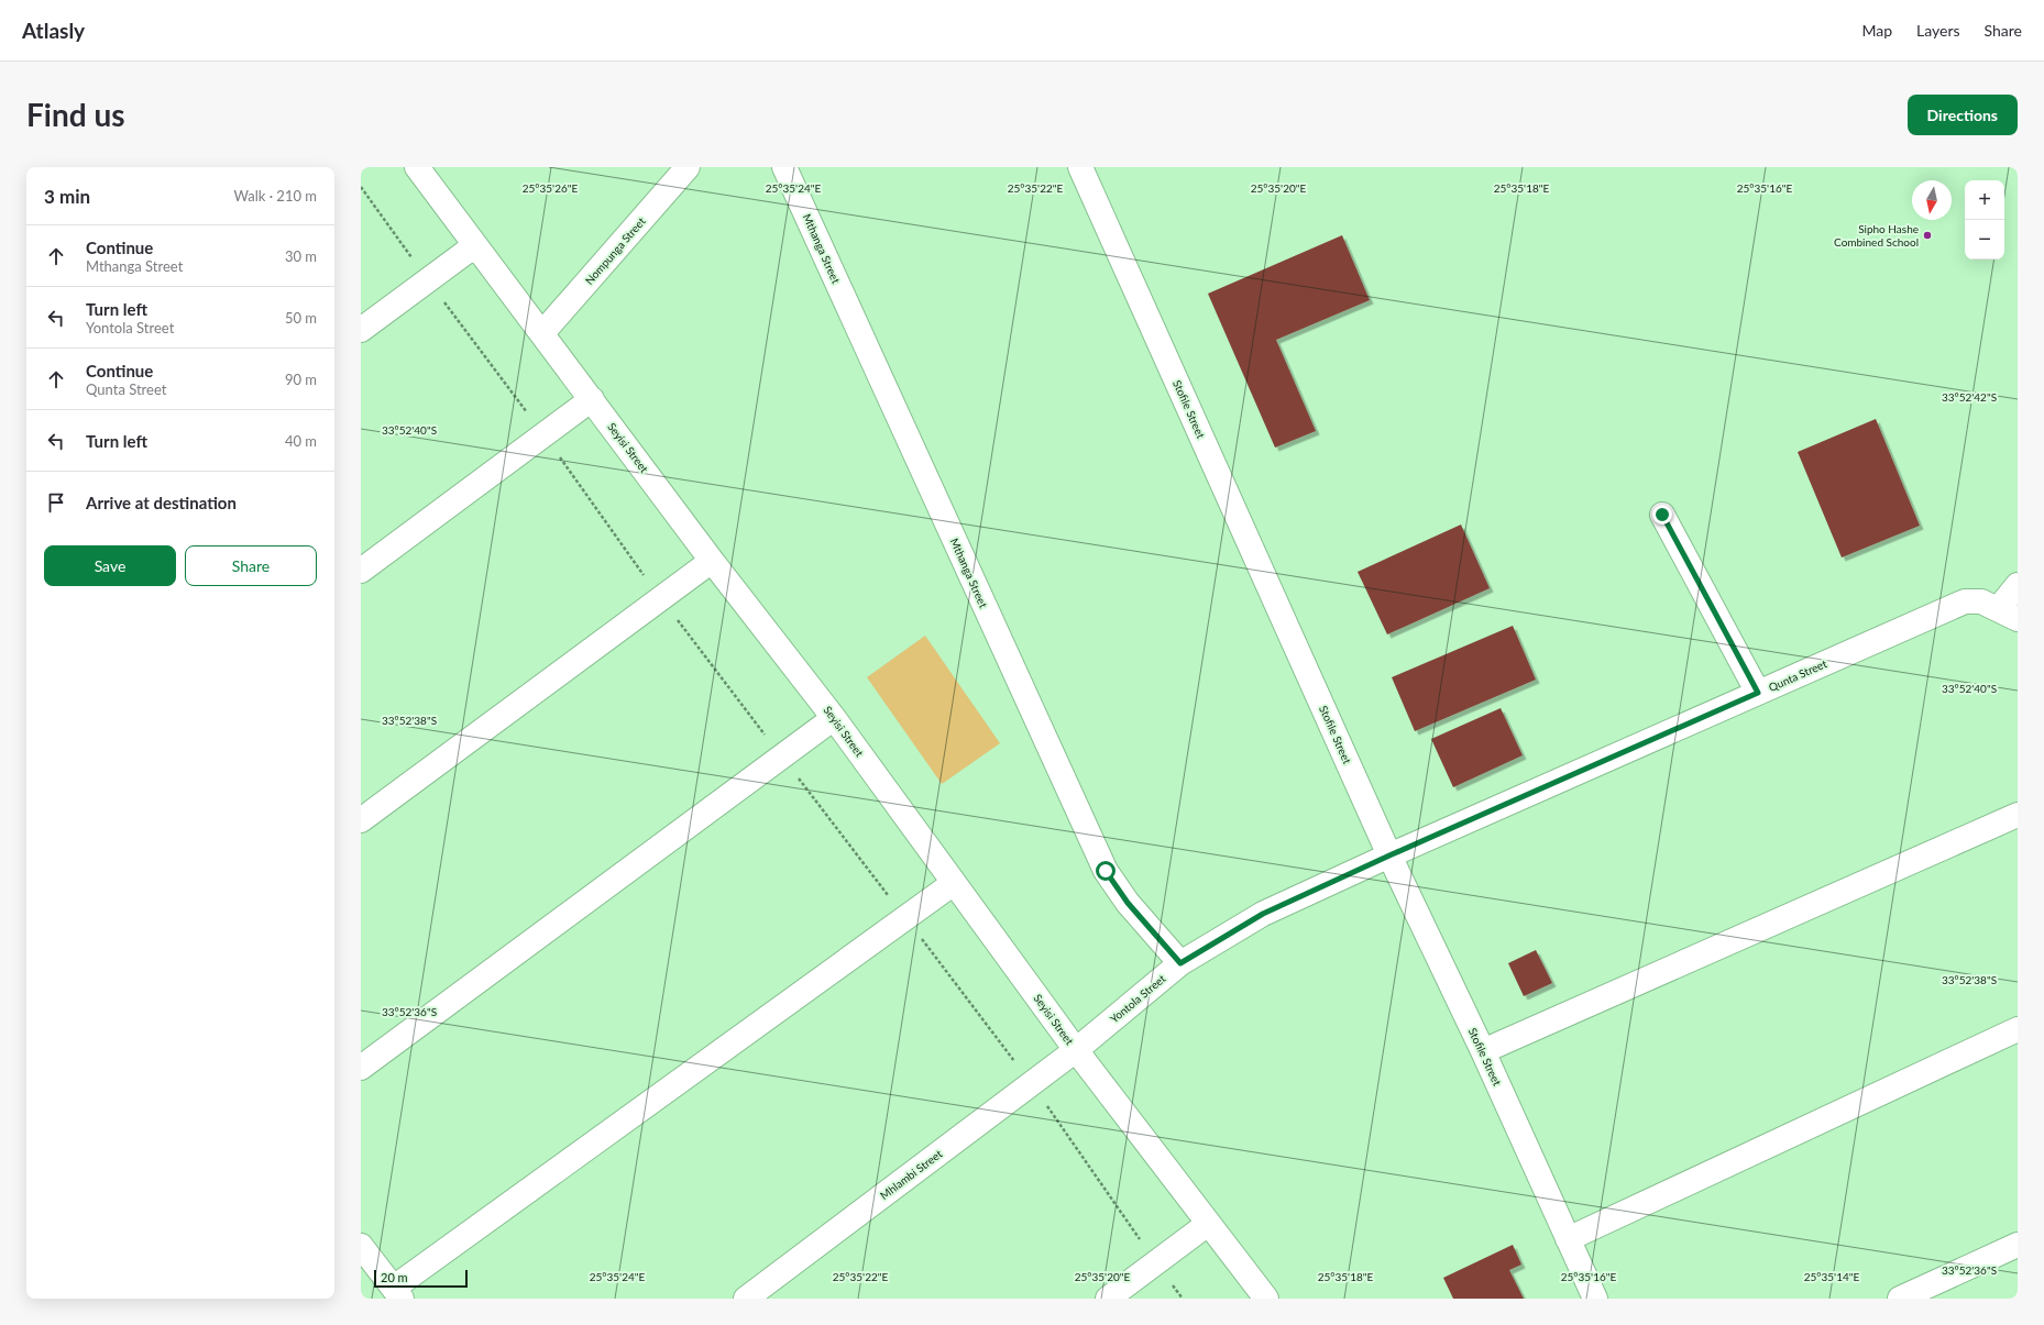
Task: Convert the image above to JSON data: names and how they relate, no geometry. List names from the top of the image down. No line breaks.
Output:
{"streets":{"street":["Mthanga Street","Nompunga Street","Stofile Street","Seyisi Street","Qunta Street","Yontola Street","Mhlambi Street"]},"crossings":[["Mthanga Street","Yontola Street"],["Nompunga Street","Seyisi Street"],["Stofile Street","Qunta Street"],["Stofile Street","Yontola Street"],["Seyisi Street","Yontola Street"],["Seyisi Street","Mhlambi Street"],["Qunta Street","Yontola Street"],["Yontola Street","Mhlambi Street"]],"places":["Sipho Hashe Combined School"],"scale_bar":"20 m","north":"bottom","page":{"header":"Atlasly","nav":["Map","Layers","Share"],"buttons":["Directions",["Save","Share"]],"title":"Find us","heading":["3 min","Walk · 210 m"],"map_buttons":["+","−"],"list":[["Continue","Mthanga Street","30 m"],["Turn left","Yontola Street","50 m"],["Continue","Qunta Street","90 m"],["Turn left","40 m"],"Arrive at destination"],"scale":"20 m"},"coordinates":["25°35'16\"E","25°35'26\"E","25°35'24\"E","25°35'22\"E","25°35'20\"E","25°35'18\"E","33°52'42\"S","33°52'40\"S","33°52'38\"S","33°52'36\"S","25°35'14\"E"]}
